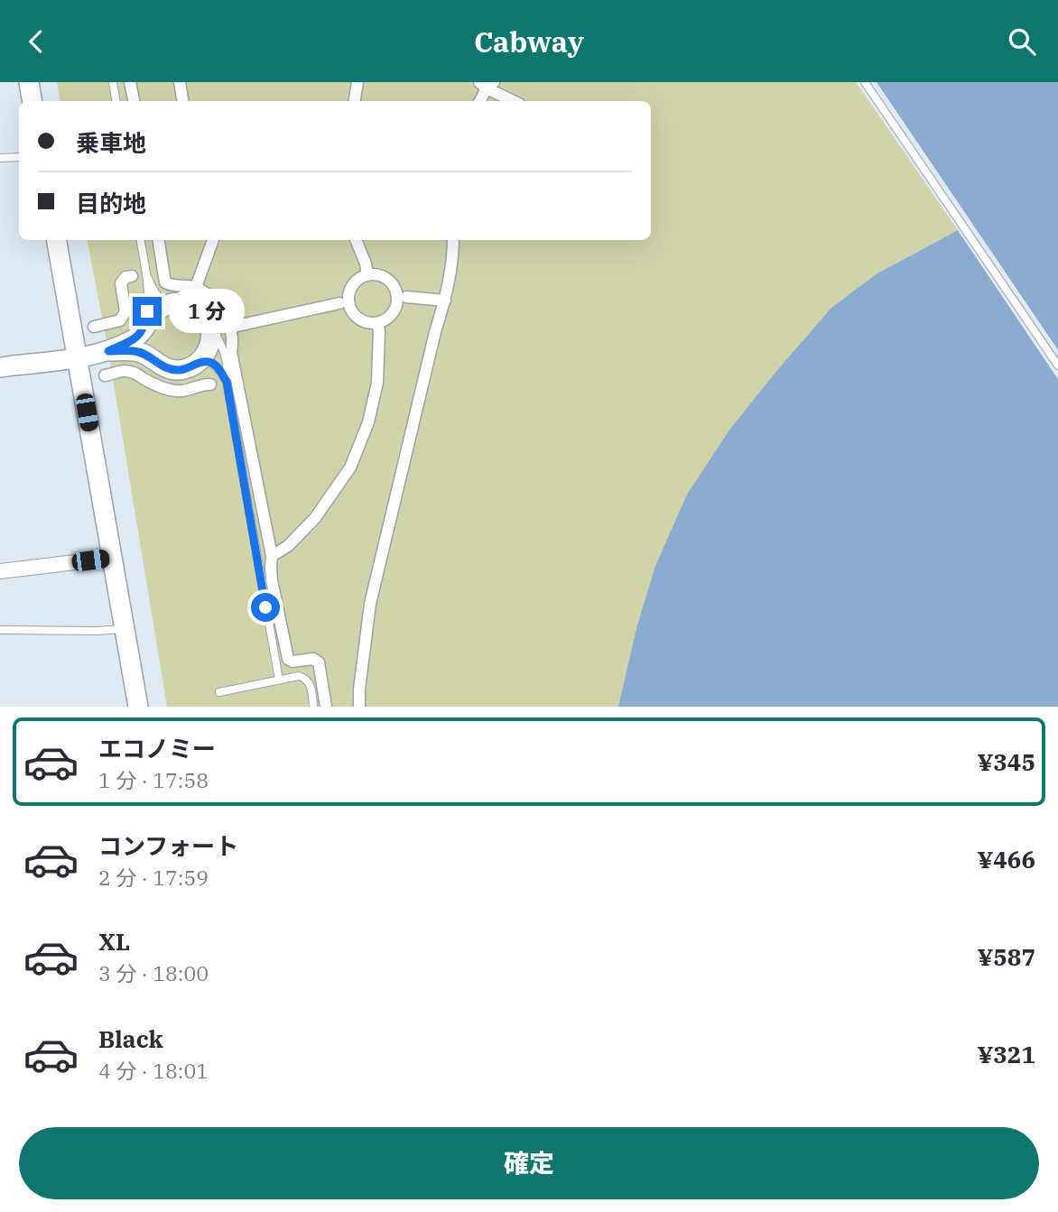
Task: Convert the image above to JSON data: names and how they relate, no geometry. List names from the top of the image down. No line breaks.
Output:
{"page":{"header":"Cabway","banner":["乗車地","目的地"],"bubble":"1 分","list":[{"name":"エコノミー","note":"1 分 · 17:58","value":"¥345"},{"name":"コンフォート","note":"2 分 · 17:59","value":"¥466"},{"name":"XL","note":"3 分 · 18:00","value":"¥587"},{"name":"Black","note":"4 分 · 18:01","value":"¥321"}],"buttons":"確定"}}
